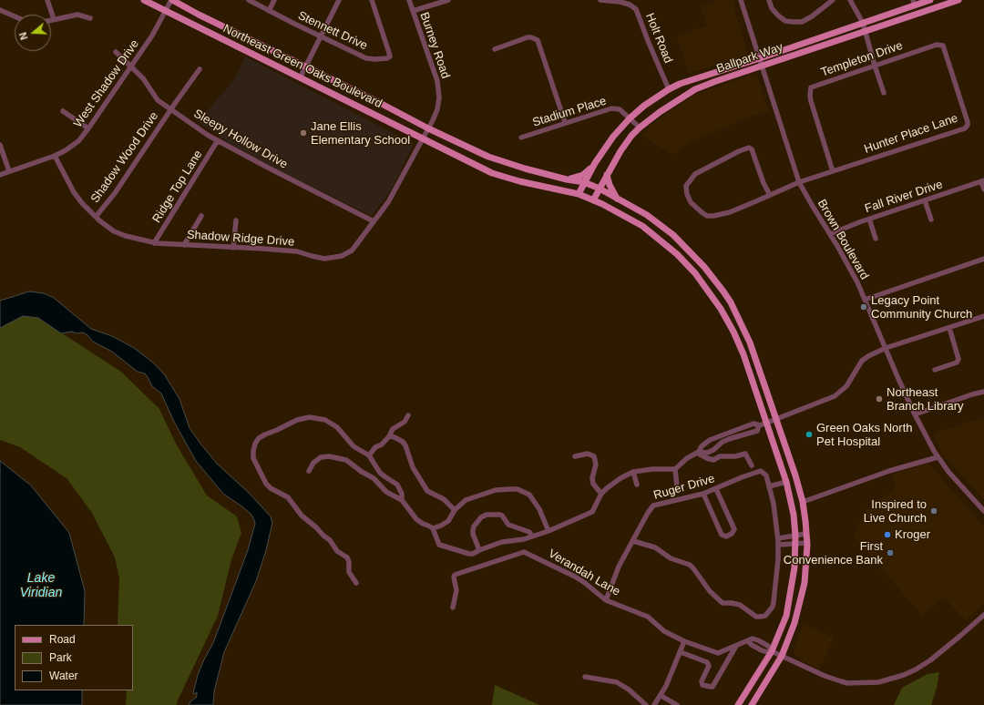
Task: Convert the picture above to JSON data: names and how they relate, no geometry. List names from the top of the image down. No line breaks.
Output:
{"streets":{"main road":["Ballpark Way","Northeast Green Oaks Boulevard"],"street":["Stennett Drive","Holt Road","Burney Road","Templeton Drive","West Shadow Drive","Stadium Place","Hunter Place Lane","Sleepy Hollow Drive","Shadow Wood Drive","Ridge Top Lane","Fall River Drive","Shadow Ridge Drive","Brown Boulevard","Ruger Drive","Verandah Lane"]},"crossings":[["Holt Road","Ballpark Way"],["Burney Road","Northeast Green Oaks Boulevard"],["Burney Road","Shadow Ridge Drive"],["Ballpark Way","Northeast Green Oaks Boulevard"],["Ballpark Way","Stadium Place"],["Ballpark Way","Brown Boulevard"],["Templeton Drive","Hunter Place Lane"],["Northeast Green Oaks Boulevard","West Shadow Drive"],["Northeast Green Oaks Boulevard","Shadow Ridge Drive"],["Northeast Green Oaks Boulevard","Verandah Lane"],["West Shadow Drive","Sleepy Hollow Drive"],["West Shadow Drive","Shadow Ridge Drive"],["Hunter Place Lane","Brown Boulevard"],["Sleepy Hollow Drive","Shadow Wood Drive"],["Sleepy Hollow Drive","Ridge Top Lane"],["Sleepy Hollow Drive","Shadow Ridge Drive"],["Shadow Wood Drive","Shadow Ridge Drive"],["Ridge Top Lane","Shadow Ridge Drive"],["Fall River Drive","Brown Boulevard"],["Ruger Drive","Verandah Lane"]],"water":["Lake Viridian"],"places":["Jane Ellis Elementary School","Legacy Point Community Church","Northeast Branch Library","Green Oaks North Pet Hospital","Inspired to Live Church","Kroger","First Convenience Bank"],"legend":["Road","Park","Water"],"north":"left"}
